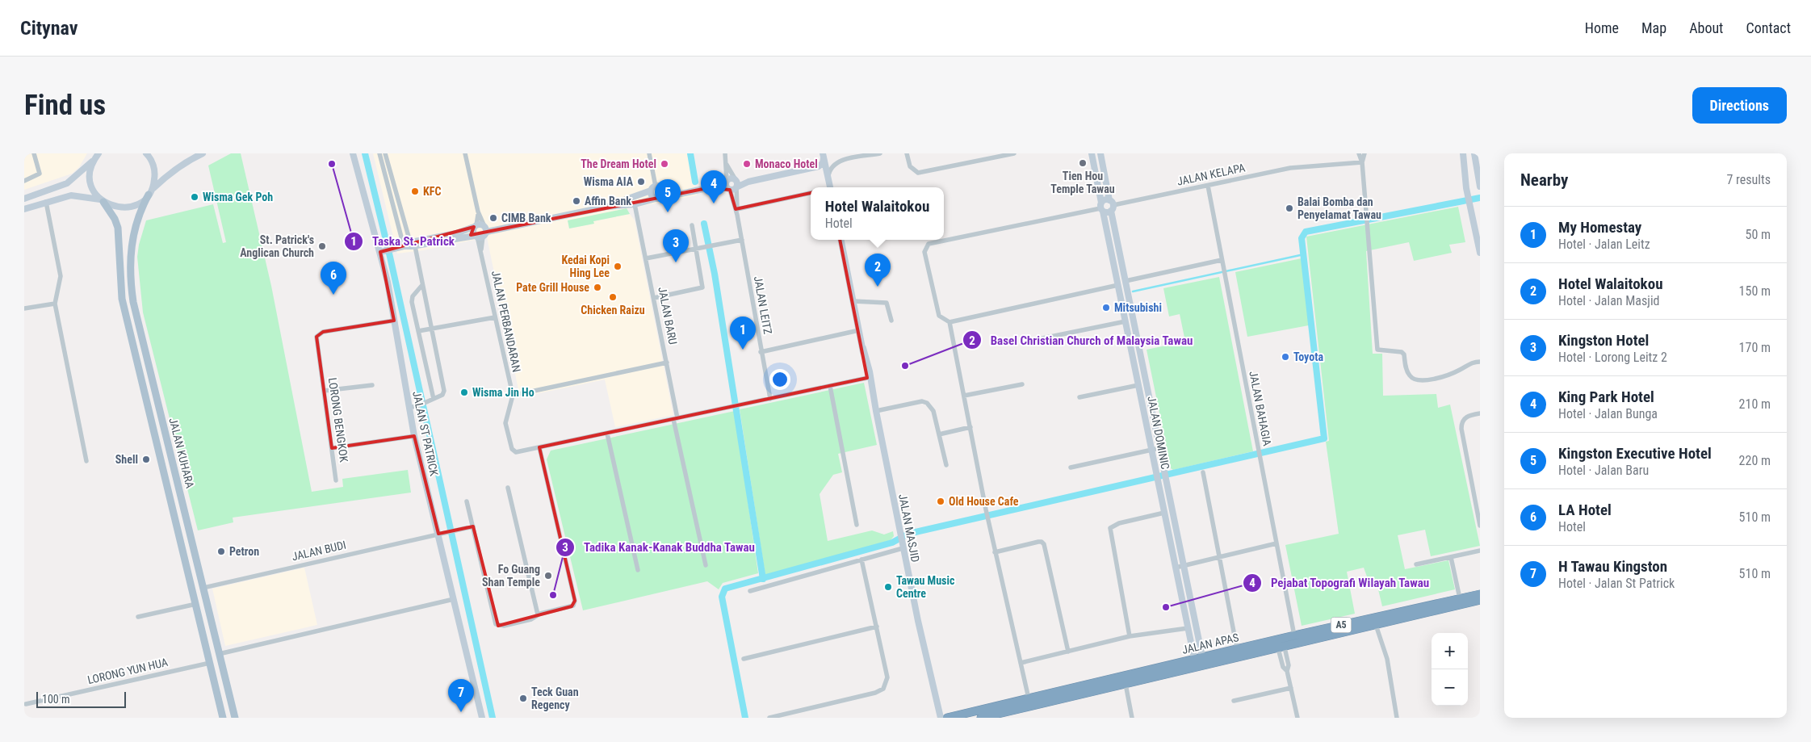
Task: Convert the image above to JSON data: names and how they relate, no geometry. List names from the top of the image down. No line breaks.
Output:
{"streets":{"highway":["A5","JALAN APAS"],"main road":["JALAN KUHARA"],"street":["JALAN KELAPA","JALAN LEITZ","JALAN BARU","JALAN PERBANDARAN","JALAN BAHAGIA","LORONG BENGKOK","JALAN DOMINIC","JALAN ST PATRICK","JALAN MASJID","JALAN BUDI","LORONG YUN HUA"]},"crossings":[["JALAN KELAPA","JALAN BAHAGIA"],["JALAN KELAPA","JALAN DOMINIC"],["JALAN BAHAGIA","JALAN APAS"],["LORONG BENGKOK","JALAN ST PATRICK"],["JALAN DOMINIC","JALAN APAS"],["JALAN ST PATRICK","JALAN BUDI"],["JALAN KUHARA","JALAN BUDI"],["JALAN KUHARA","LORONG YUN HUA"]],"places":["Tien Hou Temple Tawau","Taska St. Patrick","The Dream Hotel","Monaco Hotel","Wisma AIA","KFC","Wisma Gek Poh","Affin Bank","Balai Bomba dan Penyelamat Tawau","CIMB Bank","St. Patrick's Anglican Church","Kedai Kopi Hing Lee","Pate Grill House","Chicken Raizu","Mitsubishi","Toyota","Basel Christian Church of Malaysia Tawau","Wisma Jin Ho","Shell","Old House Cafe","Petron","Fo Guang Shan Temple","Tawau Music Centre","Tadika Kanak-Kanak Buddha Tawau","Pejabat Topografi Wilayah Tawau","Teck Guan Regency"],"scale_bar":"100 m","page":{"header":"Citynav","nav":["Home","Map","About","Contact"],"buttons":"Directions","title":"Find us","heading":["Nearby","7 results"],"pins":["4","5","3","2","6","1","7"],"popup":["Hotel Walaitokou","Hotel"],"list":[{"mark":"1","name":"My Homestay","note":"Hotel · Jalan Leitz","value":"50 m"},{"mark":"2","name":"Hotel Walaitokou","note":"Hotel · Jalan Masjid","value":"150 m"},{"mark":"3","name":"Kingston Hotel","note":"Hotel · Lorong Leitz 2","value":"170 m"},{"mark":"4","name":"King Park Hotel","note":"Hotel · Jalan Bunga","value":"210 m"},{"mark":"5","name":"Kingston Executive Hotel","note":"Hotel · Jalan Baru","value":"220 m"},{"mark":"6","name":"LA Hotel","note":"Hotel","value":"510 m"},{"mark":"7","name":"H Tawau Kingston","note":"Hotel · Jalan St Patrick","value":"510 m"}],"map_buttons":["+","−"],"scale":"100 m"}}
